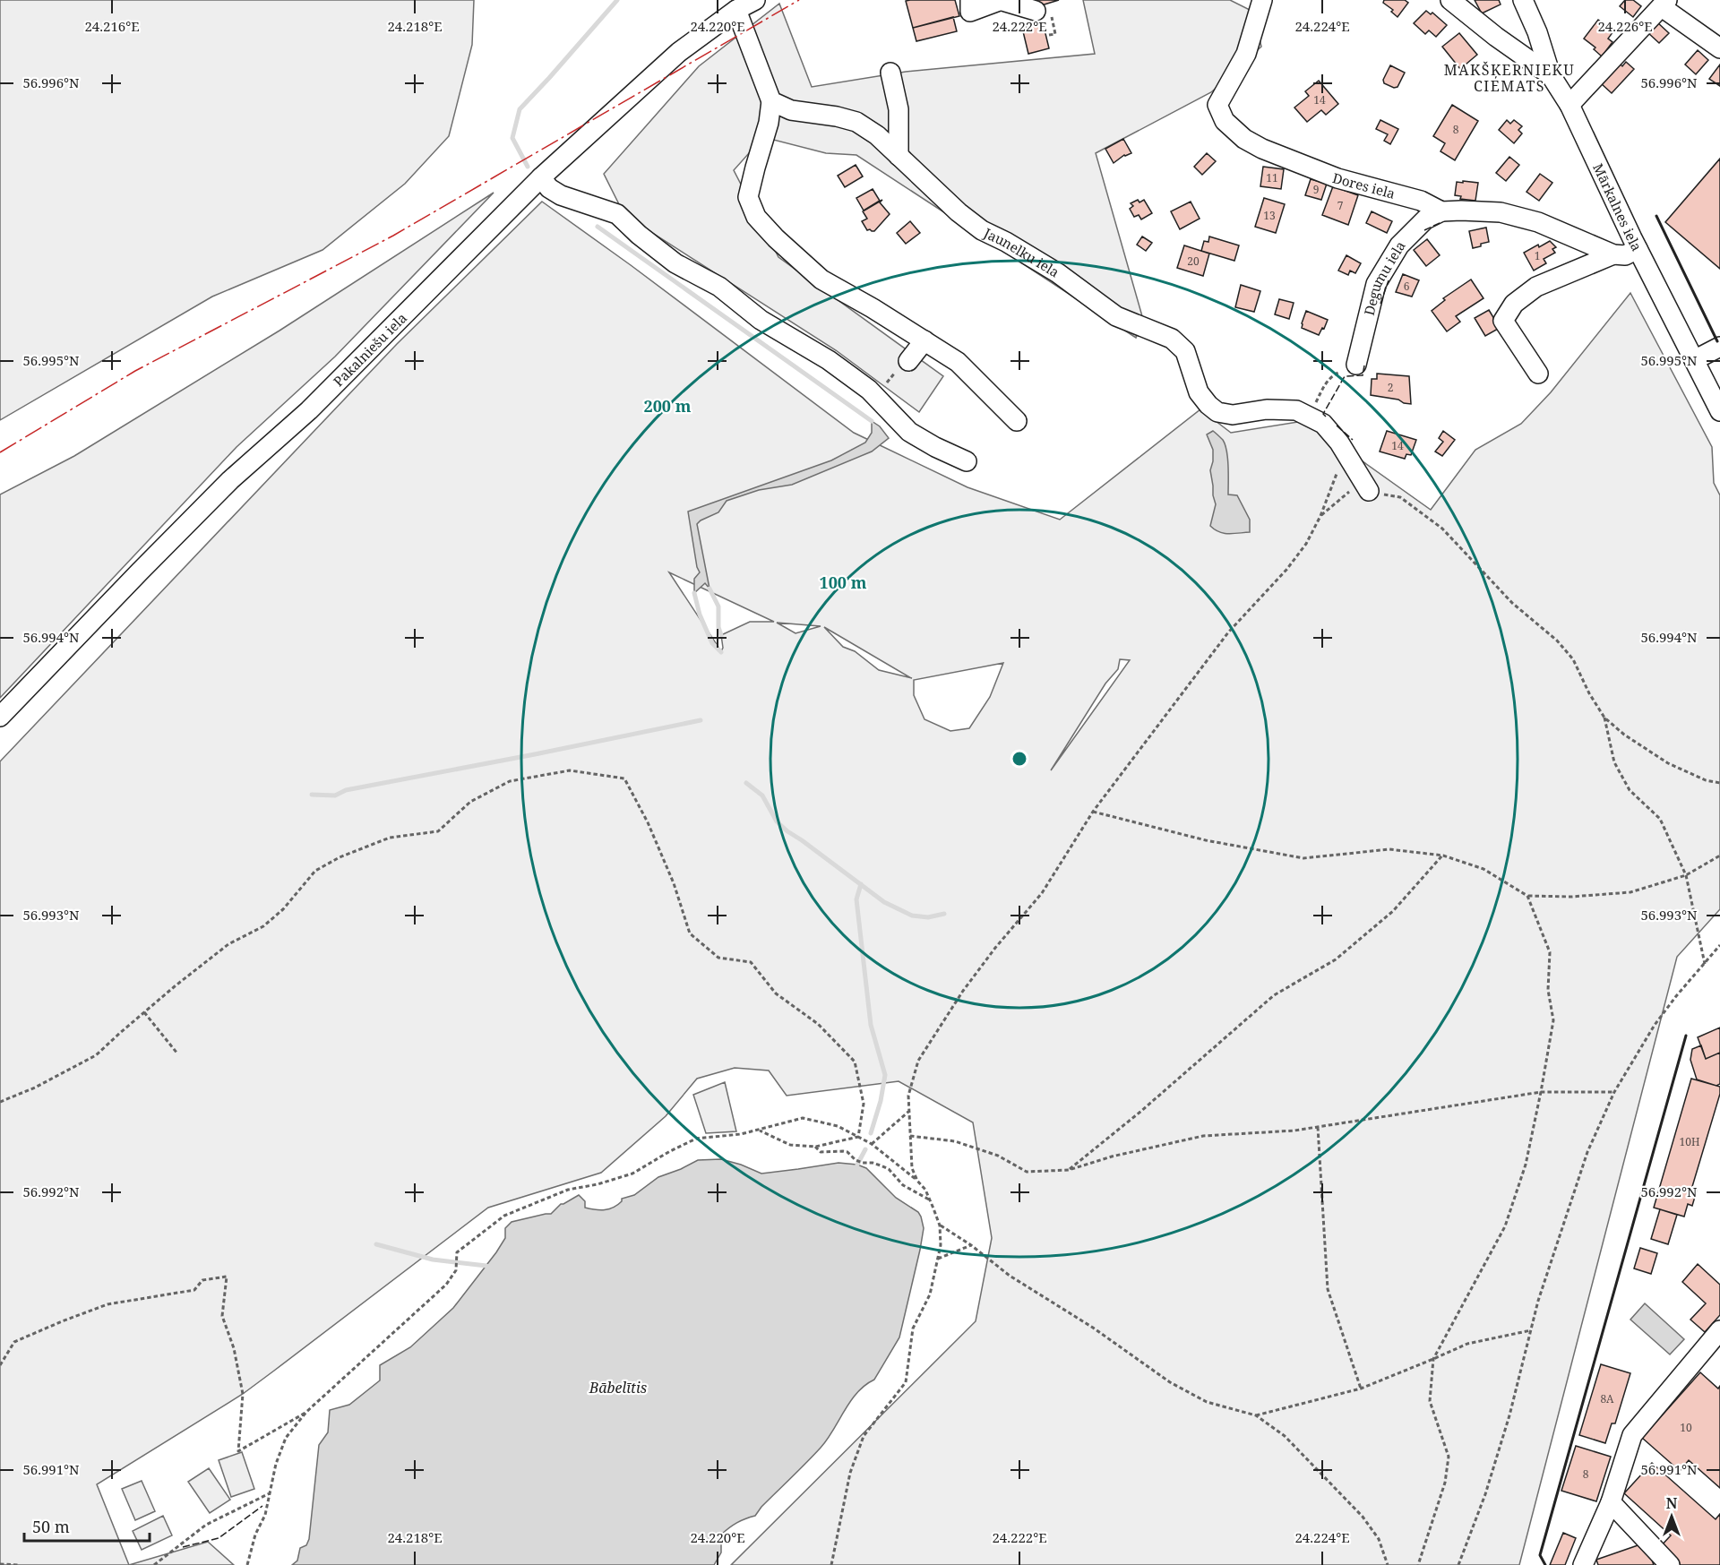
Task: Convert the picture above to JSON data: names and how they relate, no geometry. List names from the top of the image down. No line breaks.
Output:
{"streets":{"street":["Dores iela","Mārkalnes iela","Jaunelku iela","Degumu iela","Pakalniešu iela"]},"crossings":[["Dores iela","Degumu iela"]],"districts":["MAKŠĶERNIEKU CIEMATS"],"water":["Bābelītis"],"house_numbers":["14","8","11","9","7","13","1","20","6","2","14","10H","8A","10","8"],"scale_bar":"50 m","north":"top","coordinates":["24.216°E","24.218°E","24.220°E","24.222°E","24.224°E","24.226°E","56.996°N","56.995°N","56.994°N","56.993°N","56.992°N","56.991°N"],"rings":["200 m","100 m"]}
